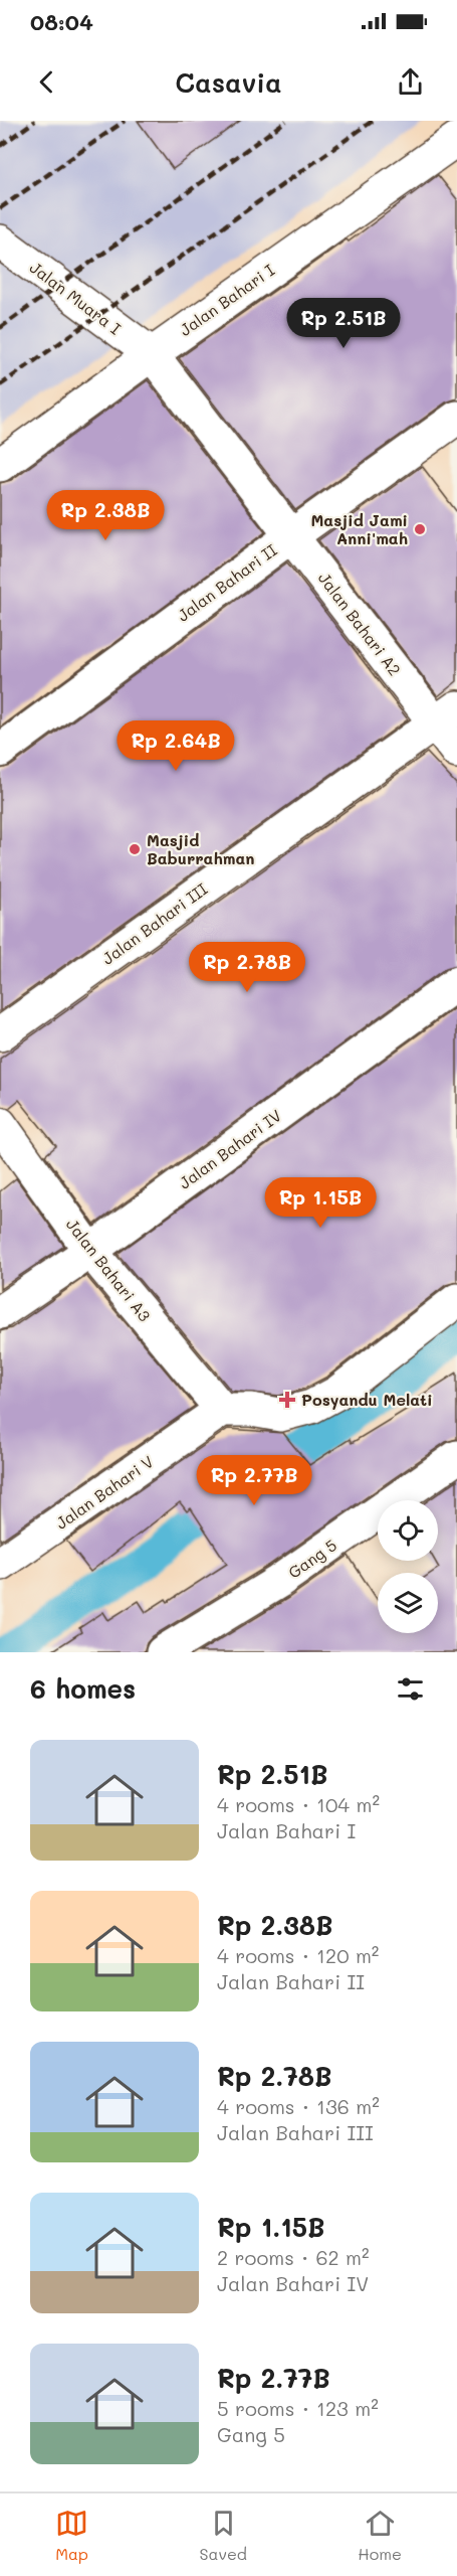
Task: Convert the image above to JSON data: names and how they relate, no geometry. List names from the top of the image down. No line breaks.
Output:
{"streets":{"street":["Jalan Muara I","Jalan Bahari I","Jalan Bahari II","Jalan Bahari A2","Jalan Bahari III","Jalan Bahari IV","Jalan Bahari A3","Jalan Bahari V","Gang 5"]},"crossings":[["Jalan Muara I","Jalan Bahari I"],["Jalan Muara I","Jalan Bahari A2"],["Jalan Bahari I","Jalan Bahari A2"],["Jalan Bahari II","Jalan Bahari A2"],["Jalan Bahari A2","Jalan Bahari III"],["Jalan Bahari IV","Jalan Bahari A3"],["Jalan Bahari A3","Jalan Bahari V"]],"places":{"other":["Masjid Jami Anni'mah","Masjid Baburrahman"],"health":["Posyandu Melati"]},"page":{"status":"08:04","header":"Casavia","price":["Rp 2.51B","Rp 2.38B","Rp 2.64B","Rp 2.78B","Rp 1.15B","Rp 2.77B"],"heading":"6 homes","list":[{"name":"Rp 2.51B","note":"4 rooms · 104 m² · Jalan Bahari I"},{"name":"Rp 2.38B","note":"4 rooms · 120 m² · Jalan Bahari II"},{"name":"Rp 2.78B","note":"4 rooms · 136 m² · Jalan Bahari III"},{"name":"Rp 1.15B","note":"2 rooms · 62 m² · Jalan Bahari IV"},{"name":"Rp 2.77B","note":"5 rooms · 123 m² · Gang 5"}],"tabs":["Map","Saved","Home"]}}
